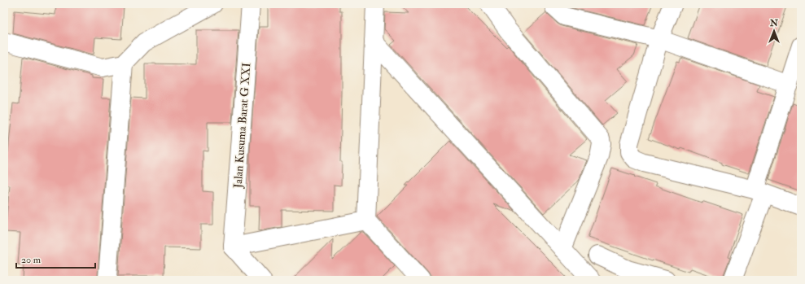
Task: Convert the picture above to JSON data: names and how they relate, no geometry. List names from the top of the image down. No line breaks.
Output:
{"streets":{"street":["Jalan Kusuma Barat G XXI"]},"scale_bar":"20 m","north":"top"}
